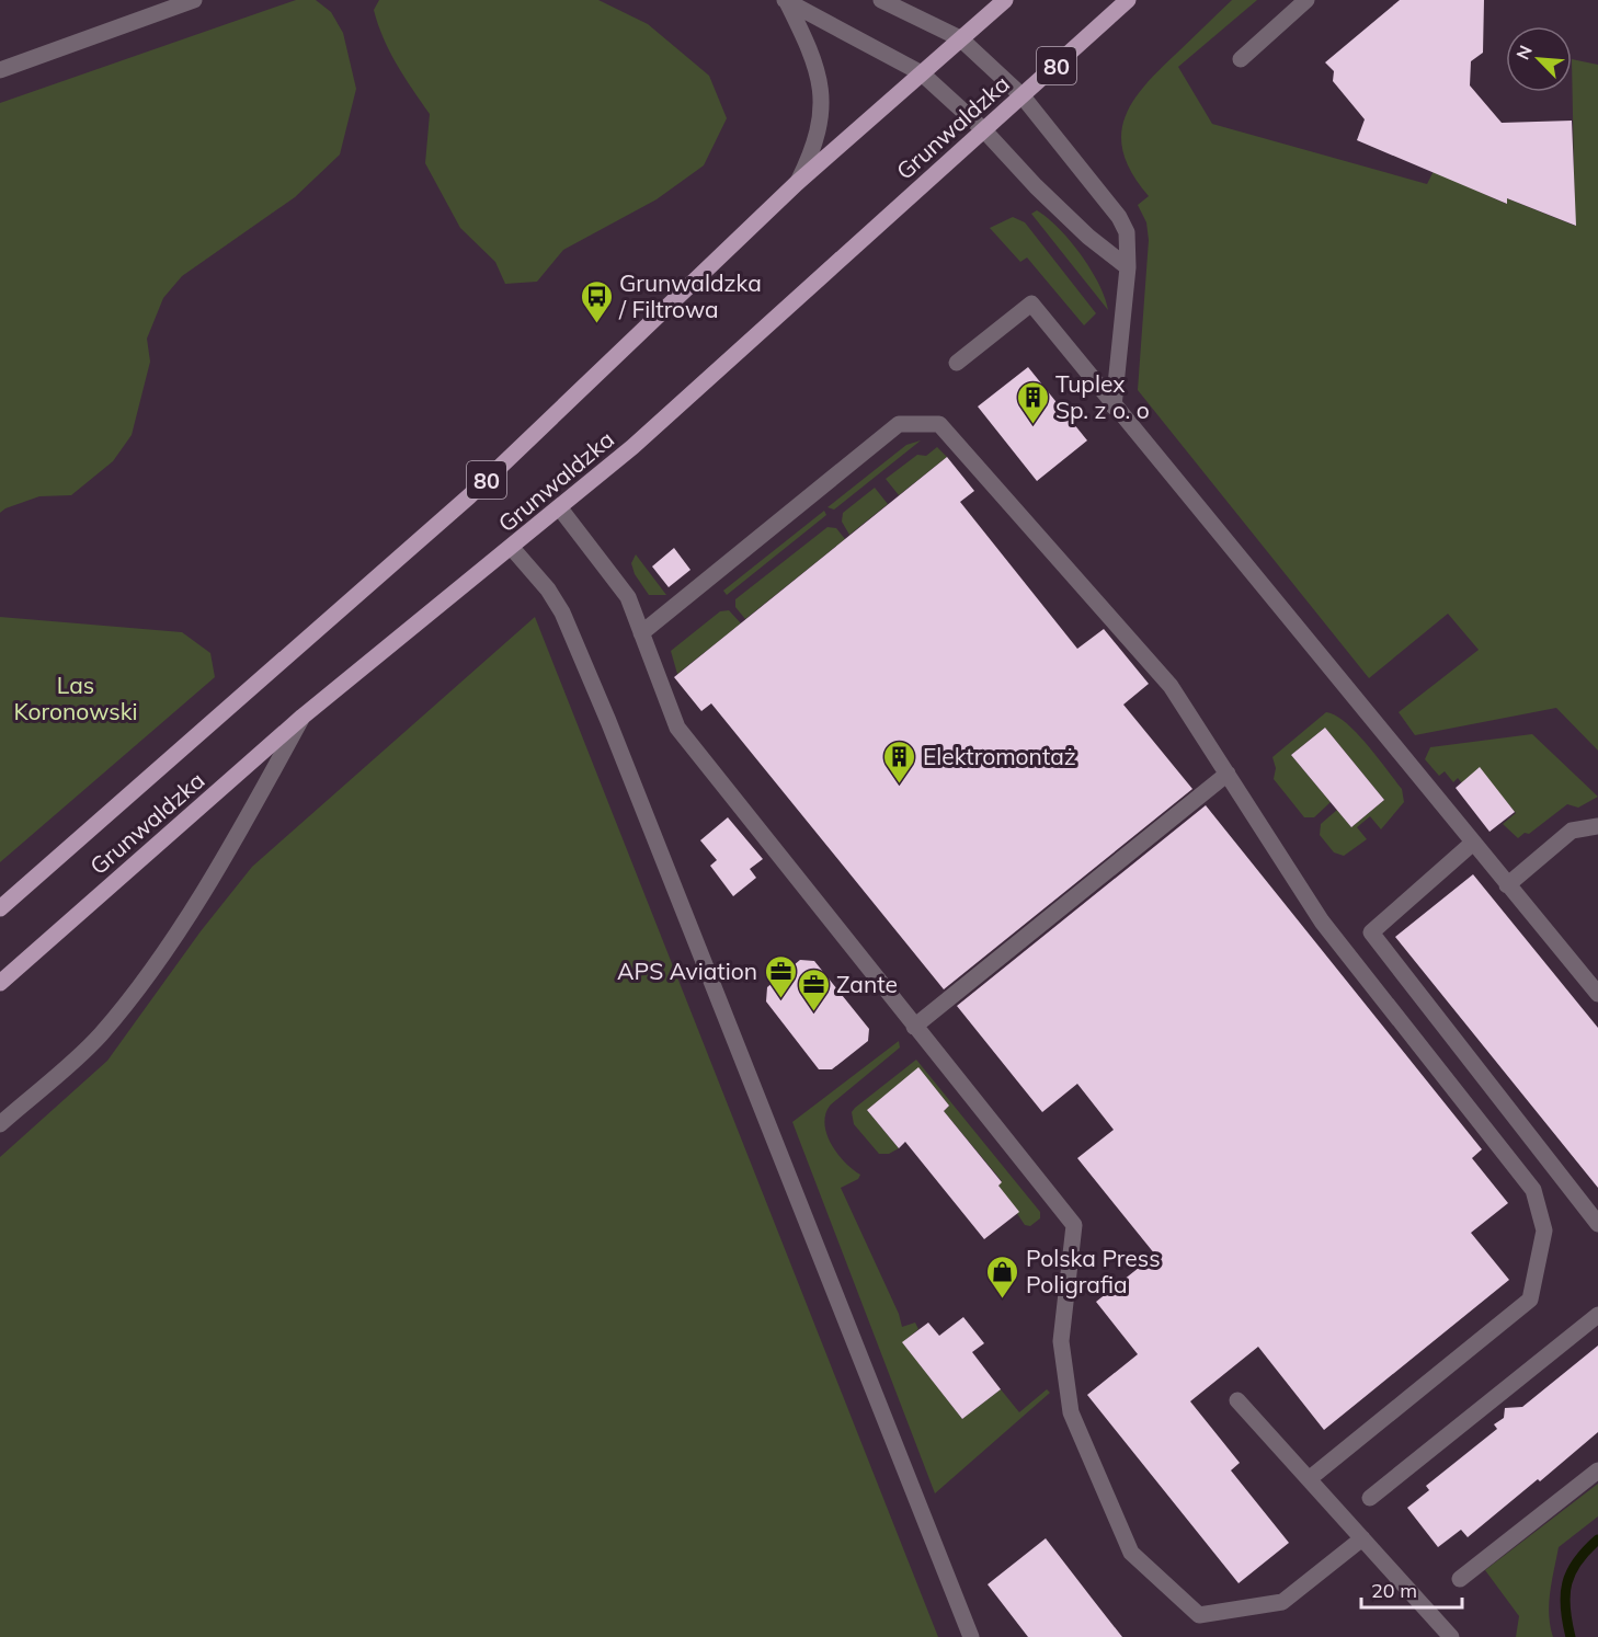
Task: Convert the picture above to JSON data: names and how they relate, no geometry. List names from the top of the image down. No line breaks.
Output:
{"streets":{"main road":["80","Grunwaldzka"]},"parks":["Las Koronowski"],"places":{"bus stop":["Grunwaldzka / Filtrowa"],"building":["Tuplex Sp. z o. o","Elektromontaż"],"office":["APS Aviation","Zante"],"shop":["Polska Press Poligrafia"]},"scale_bar":"20 m","north":"top left"}
